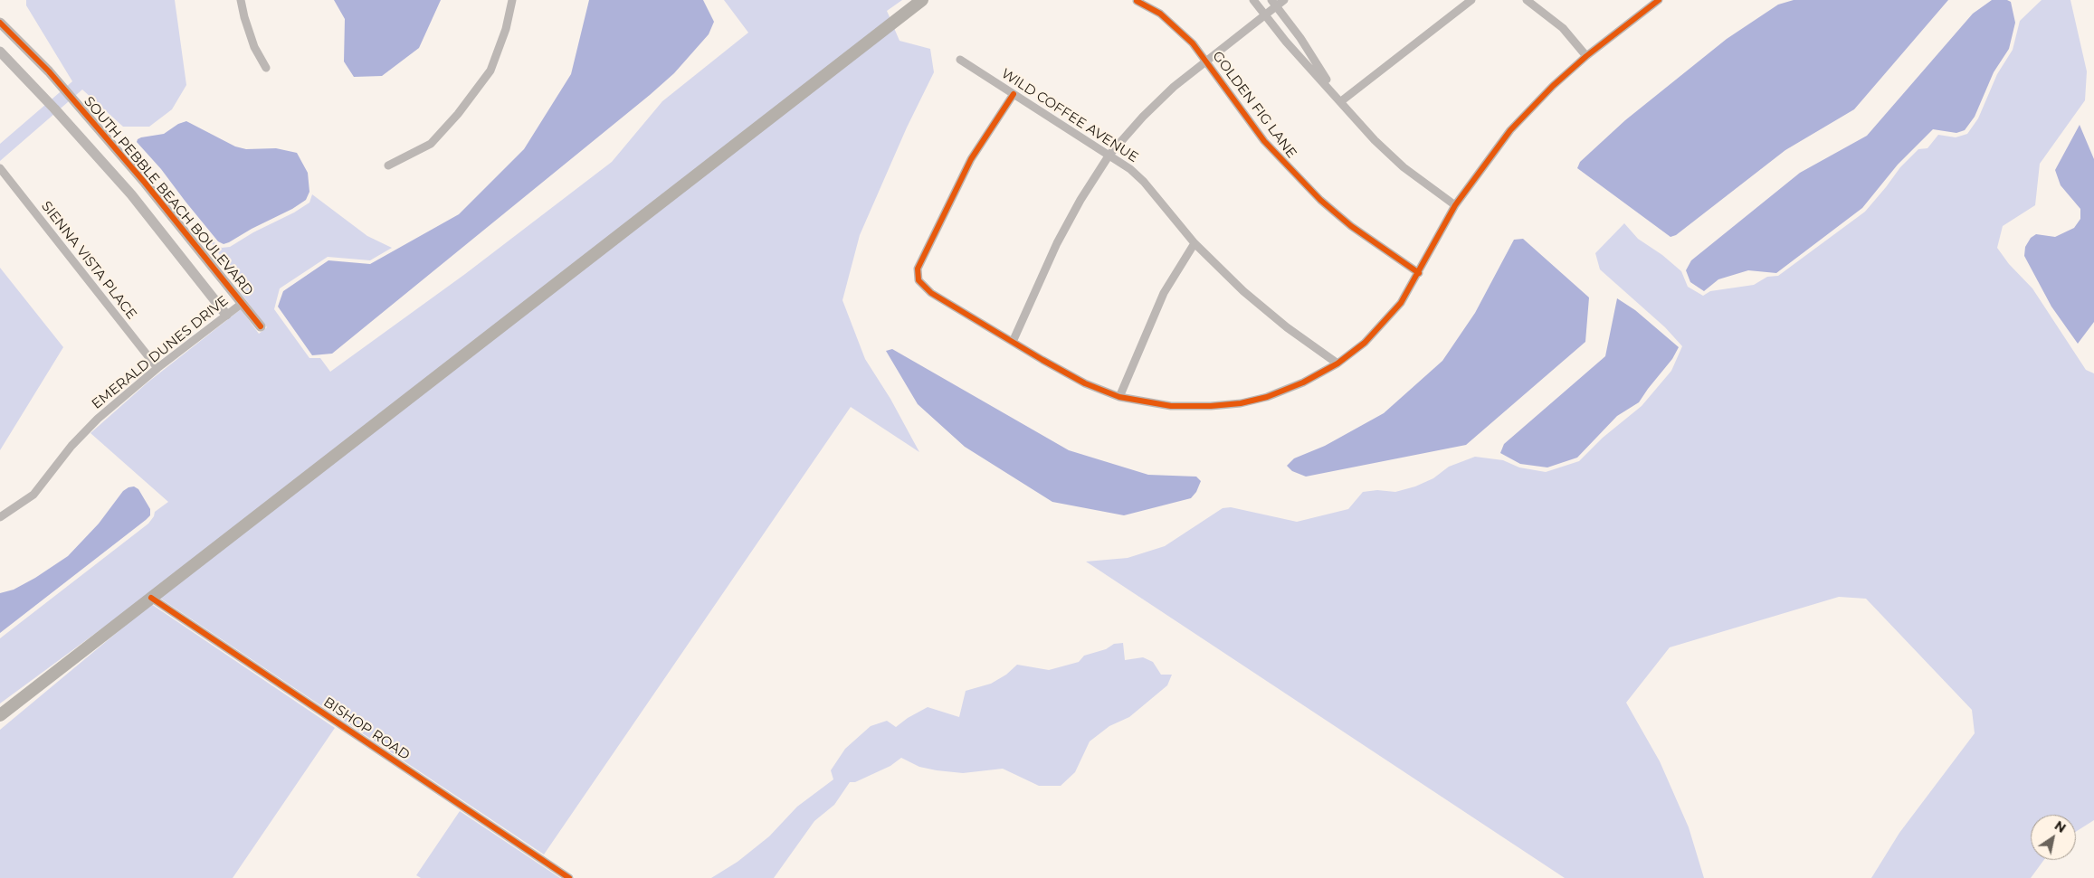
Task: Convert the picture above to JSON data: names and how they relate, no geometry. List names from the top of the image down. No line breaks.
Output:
{"streets":{"street":["GOLDEN FIG LANE","WILD COFFEE AVENUE","SOUTH PEBBLE BEACH BOULEVARD","SIENNA VISTA PLACE","EMERALD DUNES DRIVE","BISHOP ROAD"]},"crossings":[["SOUTH PEBBLE BEACH BOULEVARD","EMERALD DUNES DRIVE"],["SIENNA VISTA PLACE","EMERALD DUNES DRIVE"]],"north":"top right"}
